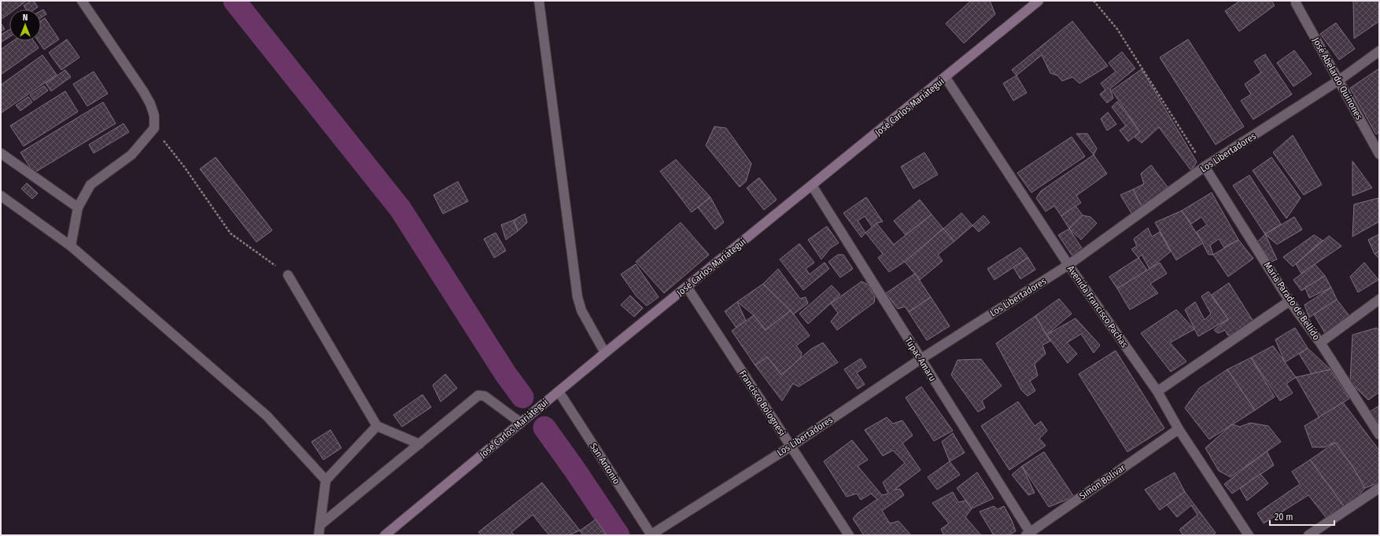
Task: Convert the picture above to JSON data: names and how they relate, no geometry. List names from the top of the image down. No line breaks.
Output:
{"streets":{"main road":["José Carlos Mariátegui"],"street":["José Abelardo Quinones","Los Libertadores","María Parado de Bellido","Avenida Francisco Pachas","Túpac Amaru","Francisco Bolognesi","San Antonio","Simón Bolívar"]},"crossings":[["José Abelardo Quinones","Los Libertadores"],["José Carlos Mariátegui","Avenida Francisco Pachas"],["José Carlos Mariátegui","Túpac Amaru"],["José Carlos Mariátegui","Francisco Bolognesi"],["José Carlos Mariátegui","San Antonio"],["Los Libertadores","María Parado de Bellido"],["Los Libertadores","Avenida Francisco Pachas"],["Los Libertadores","Túpac Amaru"],["Los Libertadores","Francisco Bolognesi"],["Los Libertadores","San Antonio"],["Avenida Francisco Pachas","Simón Bolívar"],["Túpac Amaru","Simón Bolívar"]],"scale_bar":"20 m","north":"top"}
